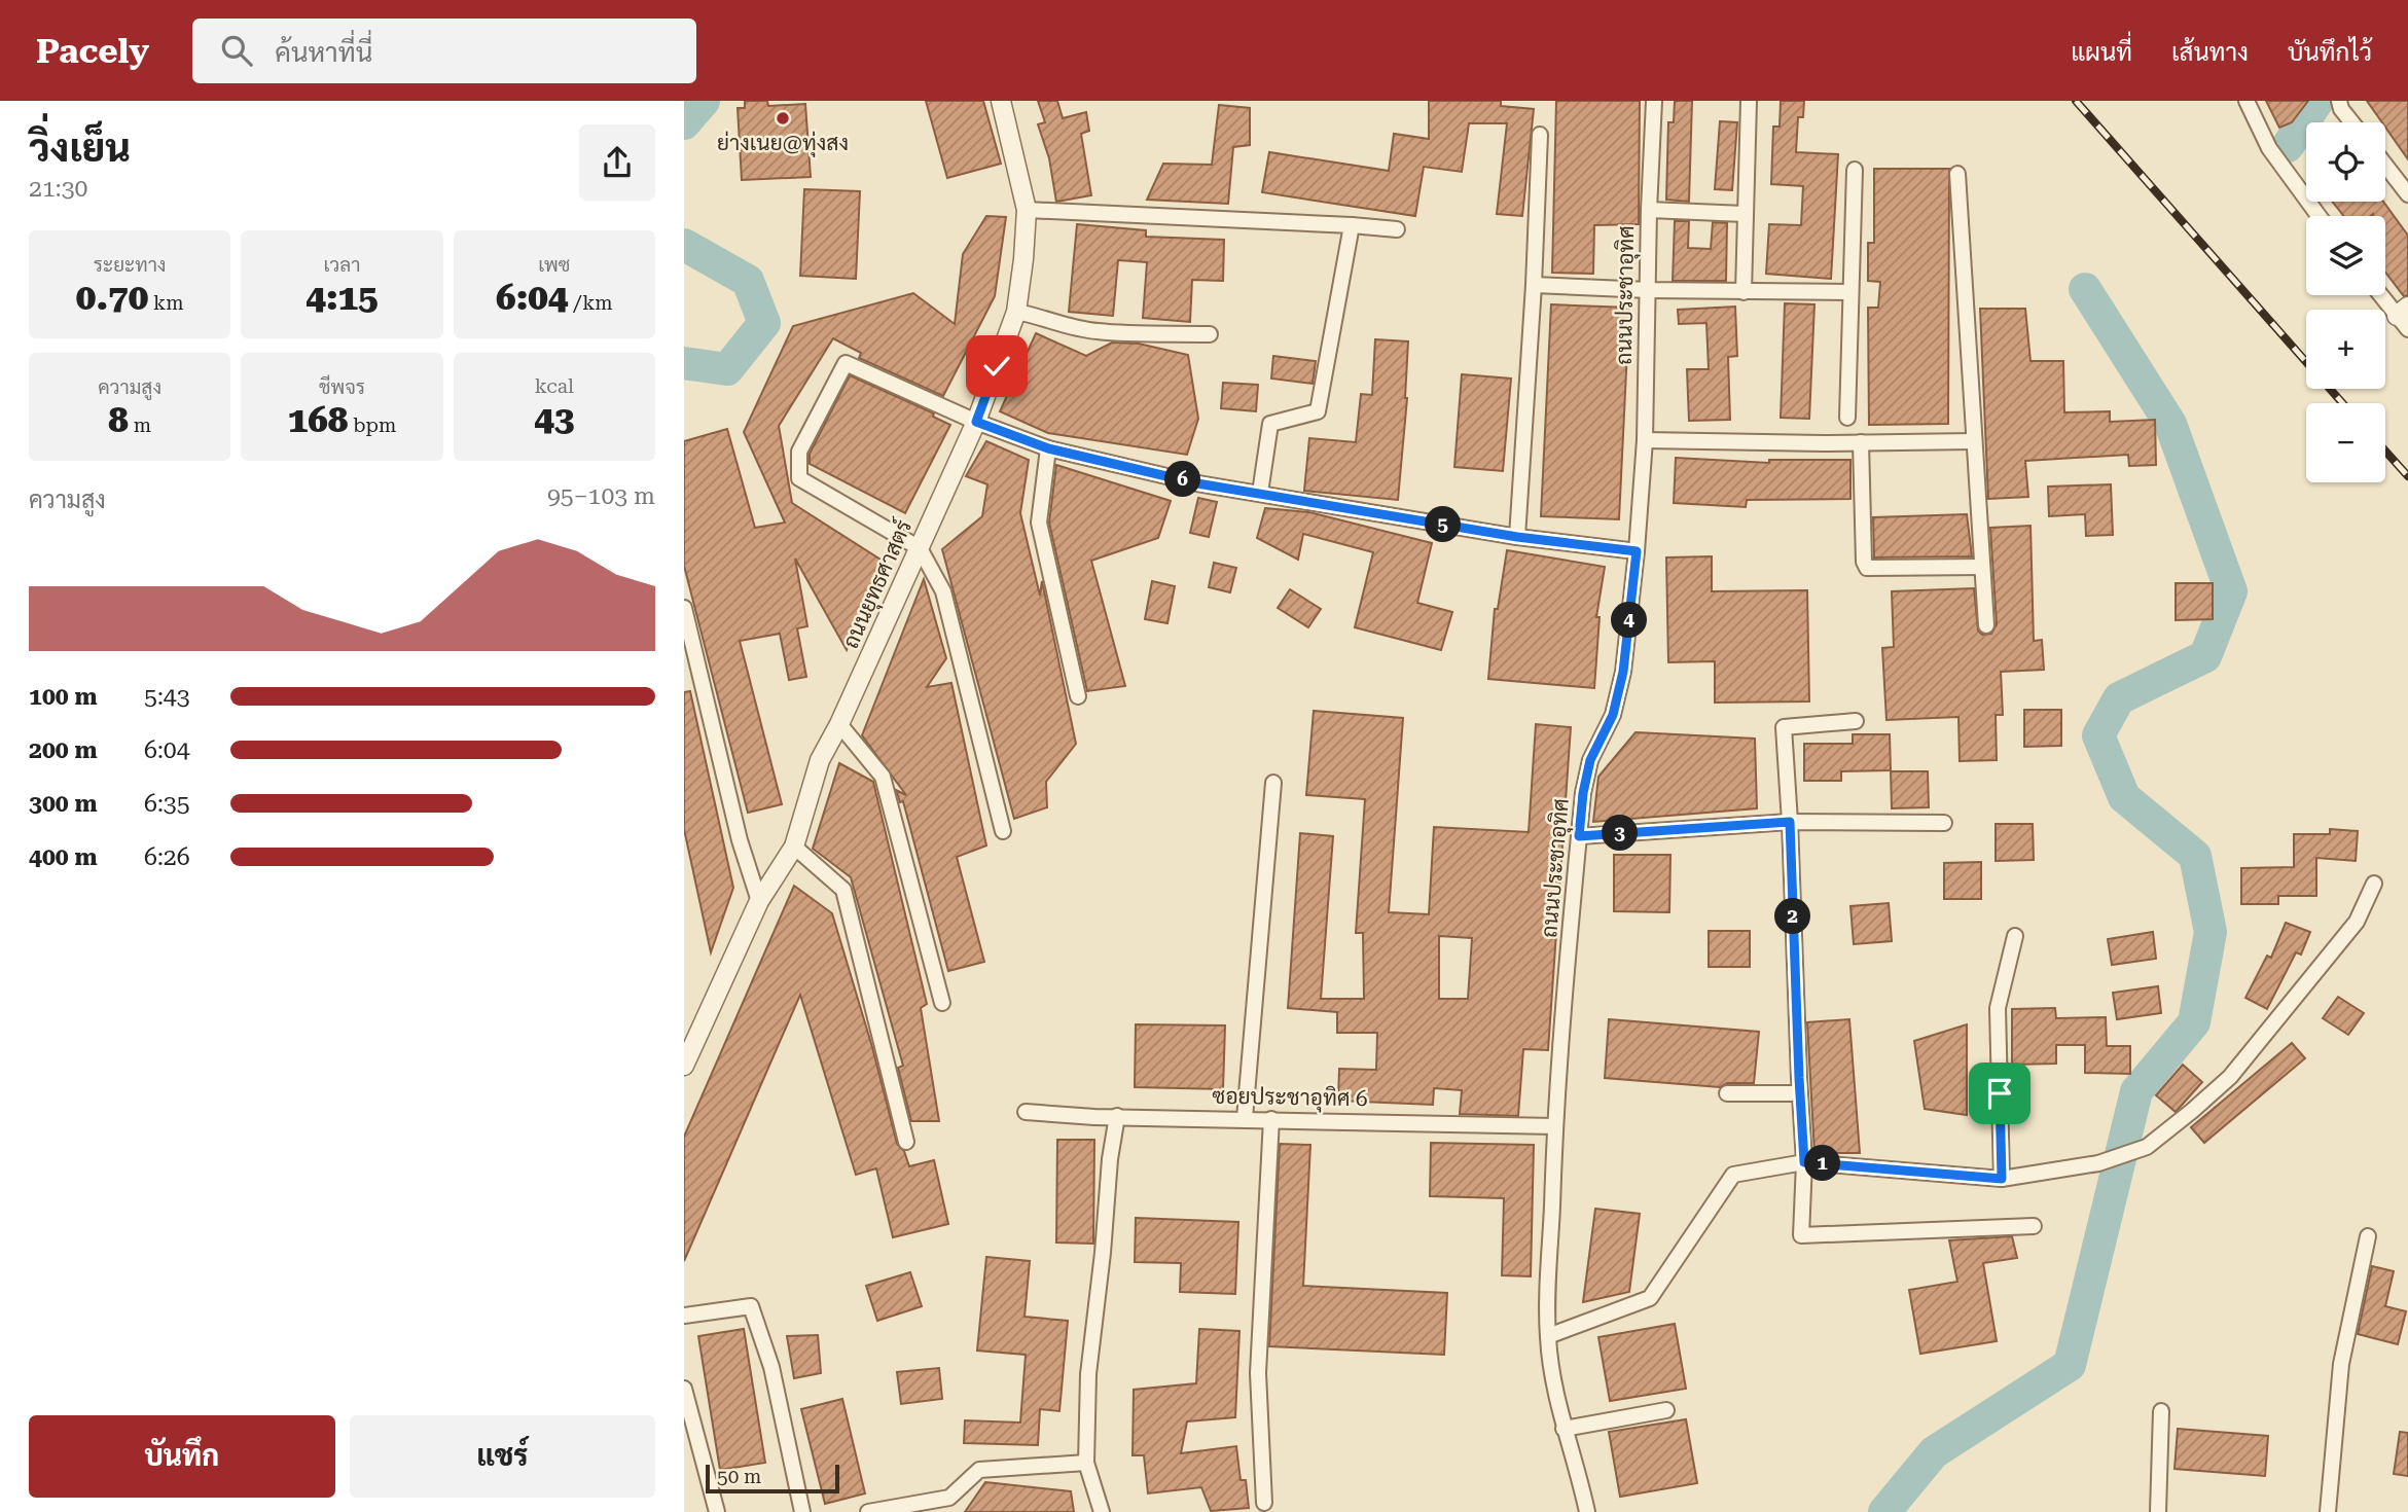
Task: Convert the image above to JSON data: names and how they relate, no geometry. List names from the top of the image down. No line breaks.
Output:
{"streets":{"street":["ถนนประชาอุทิศ","ถนนยุทธศาสตร์","ซอยประชาอุทิศ 6"]},"crossings":[["ถนนประชาอุทิศ","ซอยประชาอุทิศ 6"]],"places":["ย่างเนย@ทุ่งสง"],"scale_bar":"50 m","page":{"header":"Pacely","search":"ค้นหาที่นี่","nav":["แผนที่","เส้นทาง","บันทึกไว้"],"heading":["วิ่งเย็น","21:30"],"map_buttons":["+","−"],"stats":[["ระยะทาง","0.70 km"],["เวลา","4:15"],["เพซ","6:04 /km"],["ความสูง","8 m"],["ชีพจร","168 bpm"],["kcal","43"]],"pins":["6","5","4","3","2","1"],"chart":["ความสูง","95–103 m"],"list":[{"name":"100 m","note":"5:43"},{"name":"200 m","note":"6:04"},{"name":"300 m","note":"6:35"},{"name":"400 m","note":"6:26"}],"buttons":["บันทึก","แชร์"],"scale":"50 m"}}
